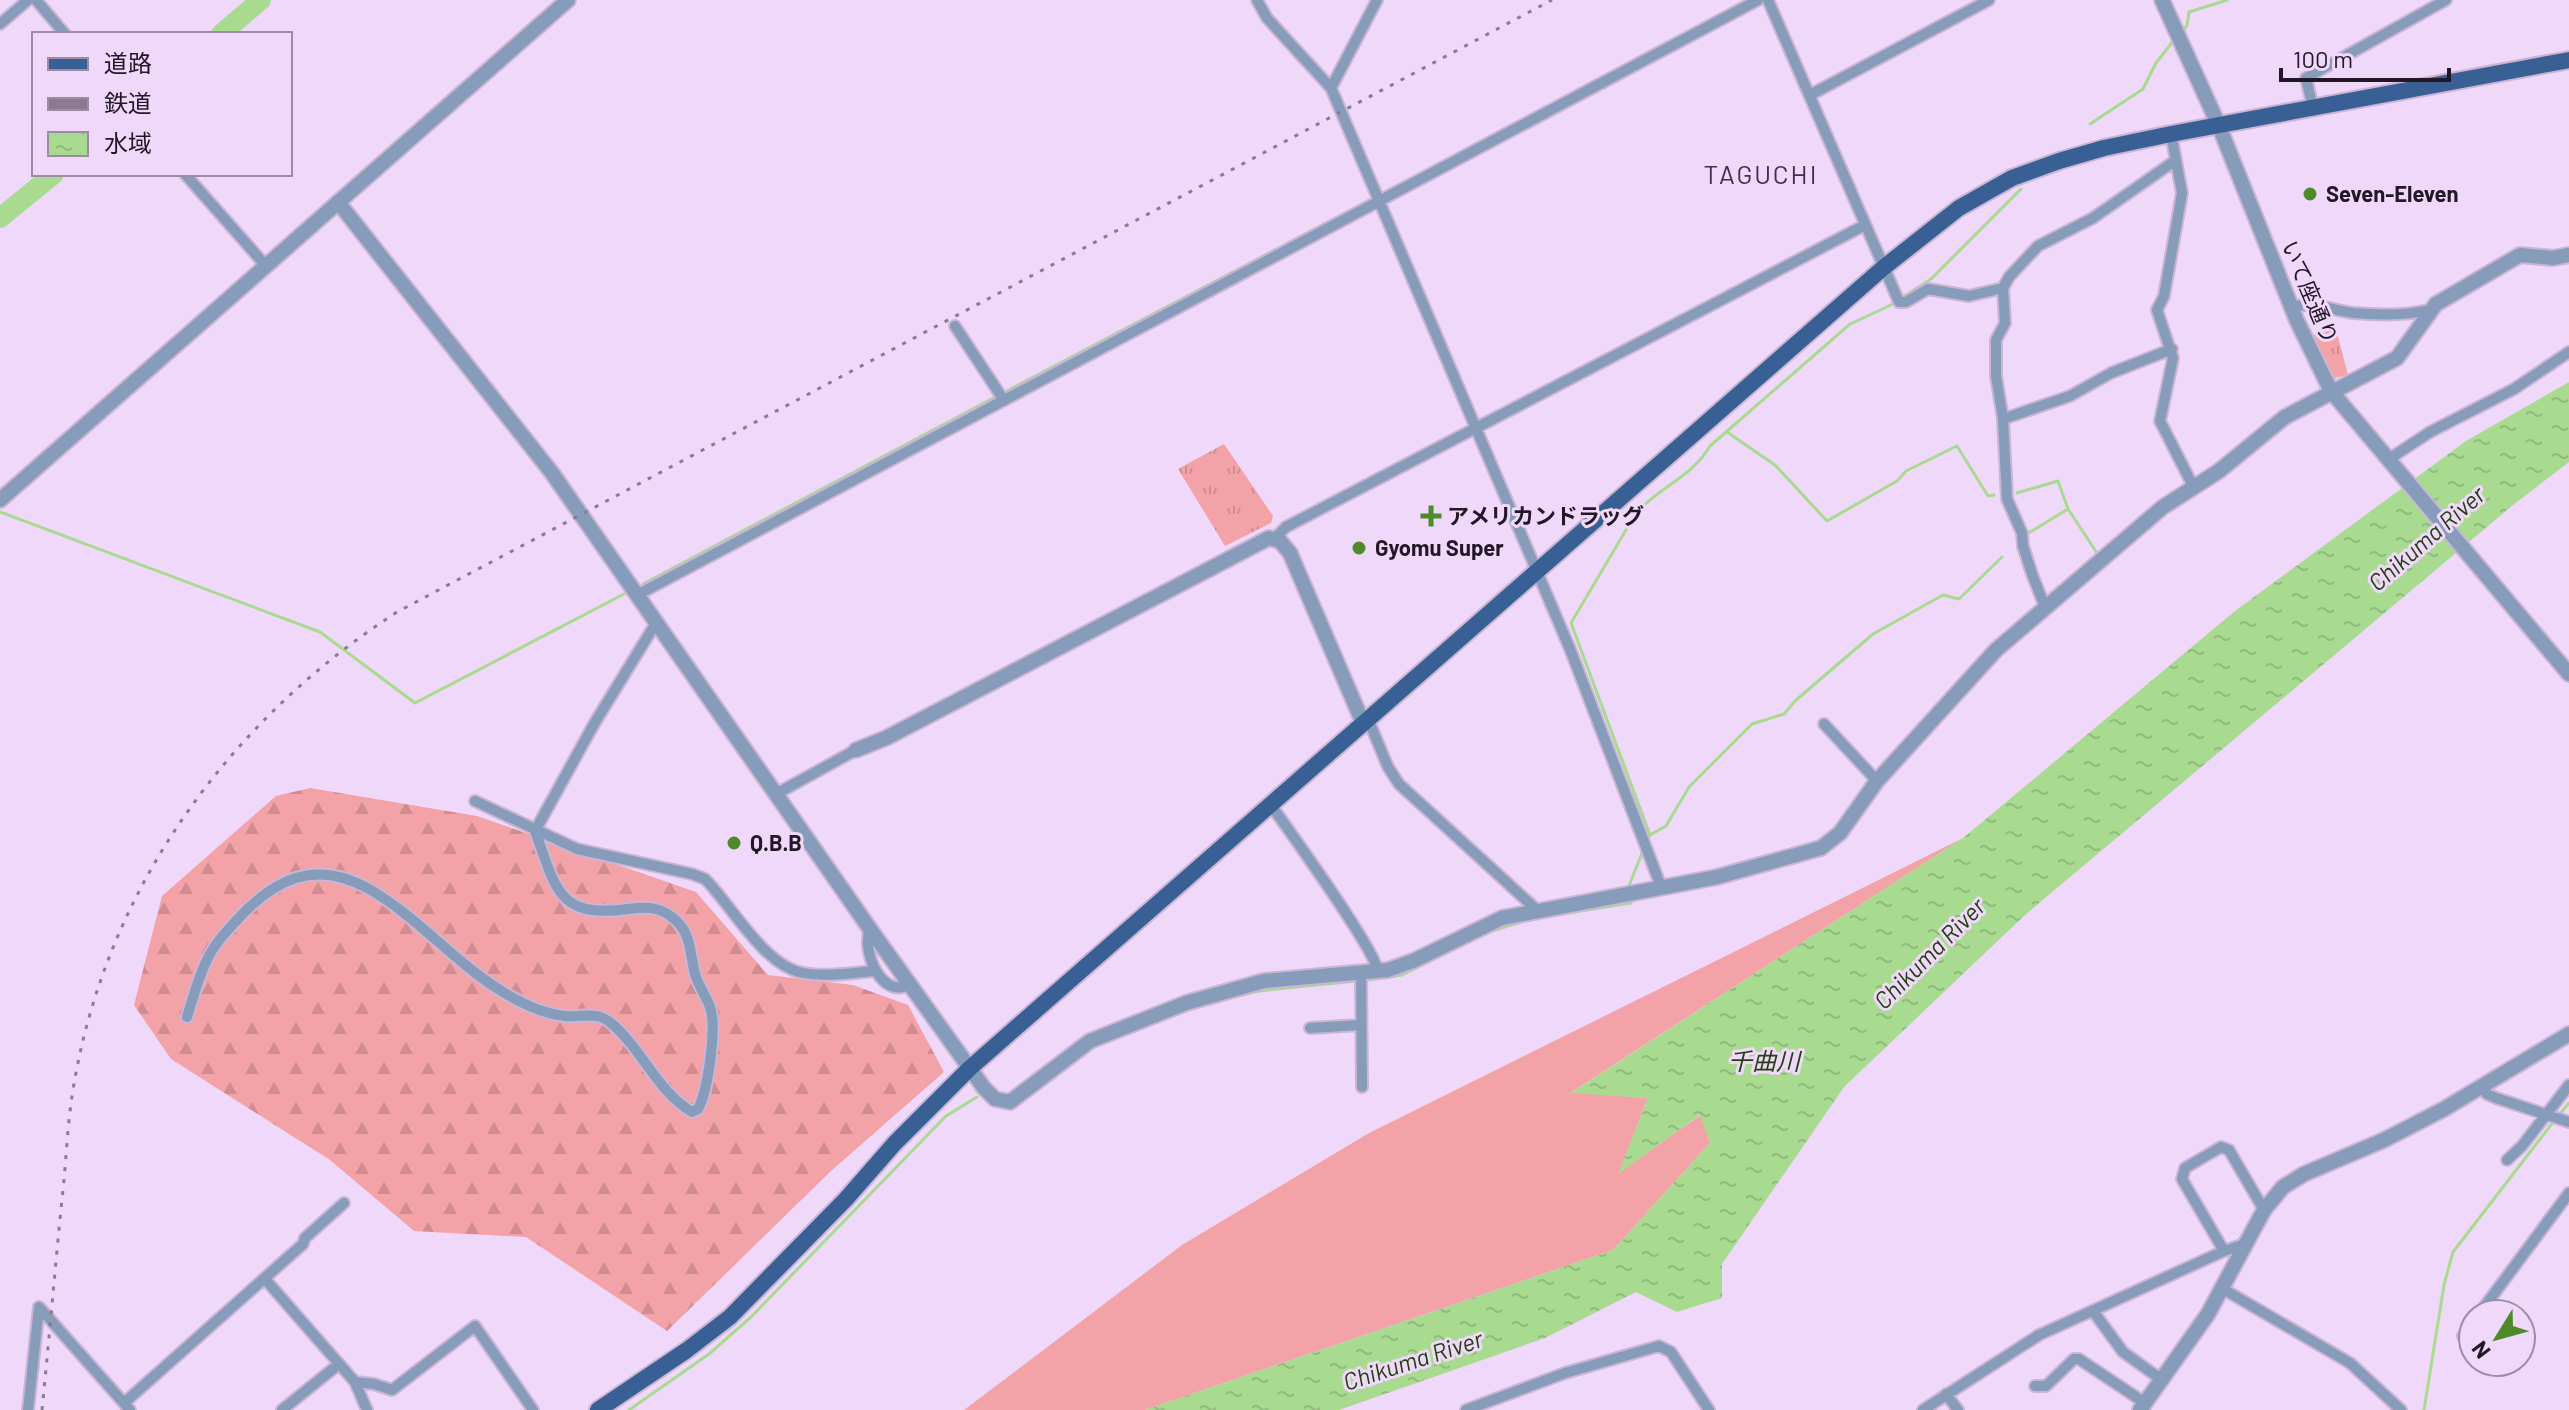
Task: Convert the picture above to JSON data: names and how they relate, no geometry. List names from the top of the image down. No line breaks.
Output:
{"streets":{"street":["いて座通り"]},"districts":["TAGUCHI"],"water":["Chikuma River","千曲川"],"places":{"other":["Seven-Eleven","Gyomu Super","Q.B.B"],"health":["アメリカンドラッグ"]},"legend":["道路","鉄道","水域"],"scale_bar":"100 m","north":"bottom left"}
